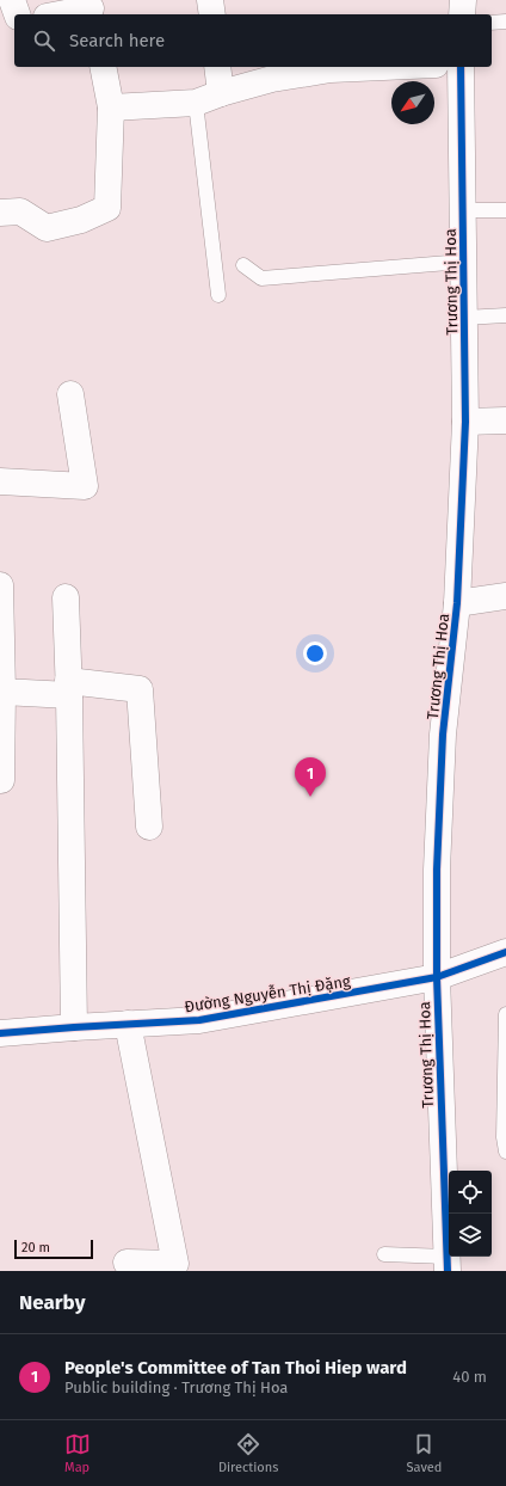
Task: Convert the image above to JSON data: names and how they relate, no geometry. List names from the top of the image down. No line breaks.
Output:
{"streets":{"street":["Trương Thị Hoa","Đường Nguyễn Thị Đặng"]},"crossings":[["Trương Thị Hoa","Đường Nguyễn Thị Đặng"]],"scale_bar":"20 m","north":"bottom left","page":{"search":"Search here","pins":"1","scale":"20 m","heading":"Nearby","list":[{"mark":"1","name":"People's Committee of Tan Thoi Hiep ward","note":"Public building · Trương Thị Hoa","value":"40 m"}],"nav":["Map","Directions","Saved"]}}
